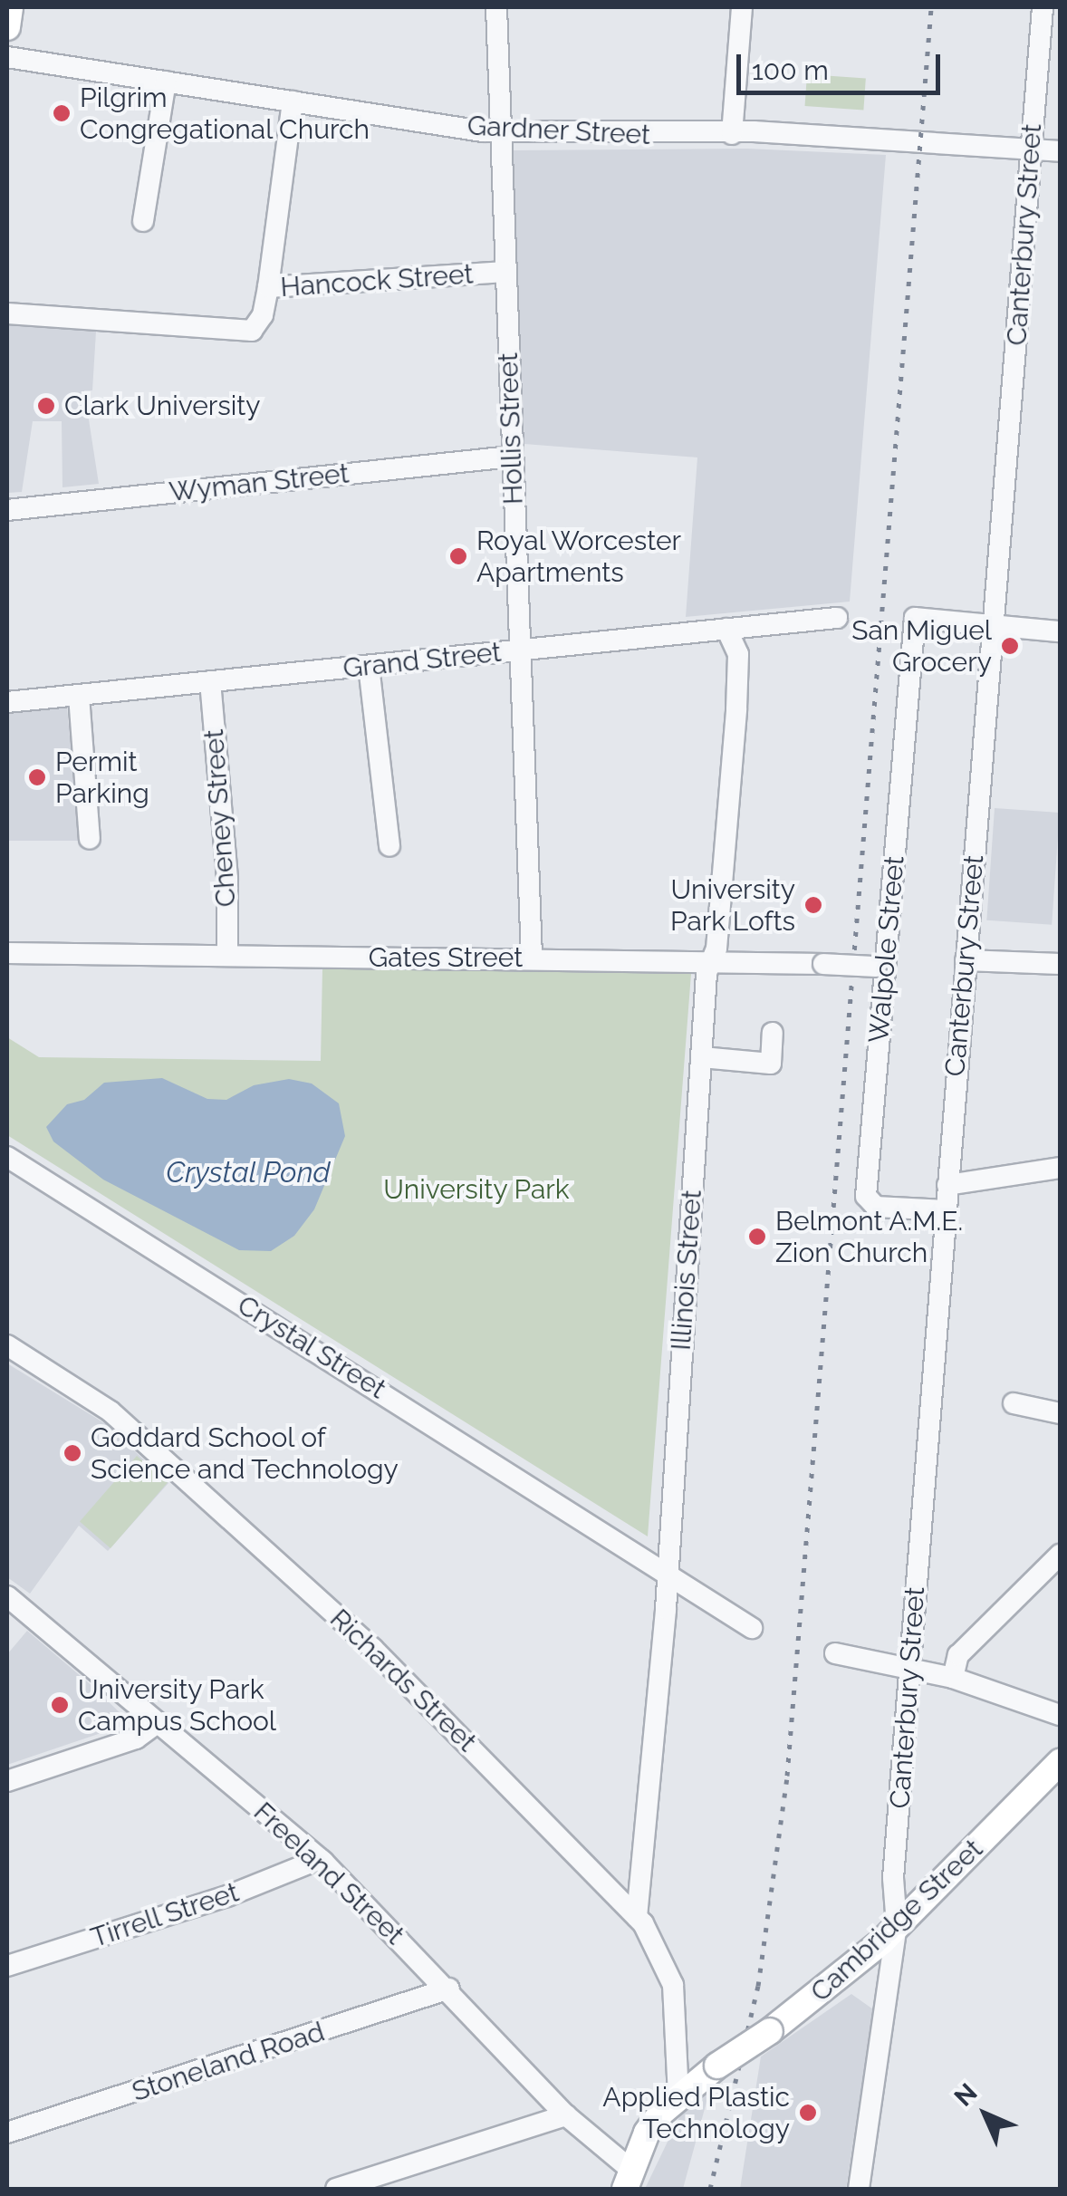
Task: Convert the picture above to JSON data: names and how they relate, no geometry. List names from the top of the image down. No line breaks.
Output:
{"streets":{"main road":["Cambridge Street"],"street":["Gardner Street","Canterbury Street","Hancock Street","Hollis Street","Wyman Street","Grand Street","Cheney Street","Walpole Street","Gates Street","Illinois Street","Crystal Street","Richards Street","Freeland Street","Tirrell Street","Stoneland Road"]},"crossings":[["Gardner Street","Canterbury Street"],["Gardner Street","Hollis Street"],["Canterbury Street","Walpole Street"],["Canterbury Street","Cambridge Street"],["Hancock Street","Hollis Street"],["Hollis Street","Wyman Street"],["Hollis Street","Grand Street"],["Hollis Street","Gates Street"],["Grand Street","Cheney Street"],["Grand Street","Illinois Street"],["Cheney Street","Gates Street"],["Walpole Street","Gates Street"],["Gates Street","Illinois Street"],["Illinois Street","Crystal Street"],["Illinois Street","Richards Street"],["Richards Street","Cambridge Street"],["Freeland Street","Tirrell Street"],["Freeland Street","Cambridge Street"],["Freeland Street","Stoneland Road"]],"water":["Crystal Pond"],"parks":["University Park"],"places":["Pilgrim Congregational Church","Clark University","Royal Worcester Apartments","San Miguel Grocery","Permit Parking","University Park Lofts","Belmont A.M.E. Zion Church","Goddard School of Science and Technology","University Park Campus School","Applied Plastic Technology"],"scale_bar":"100 m","north":"top left"}
